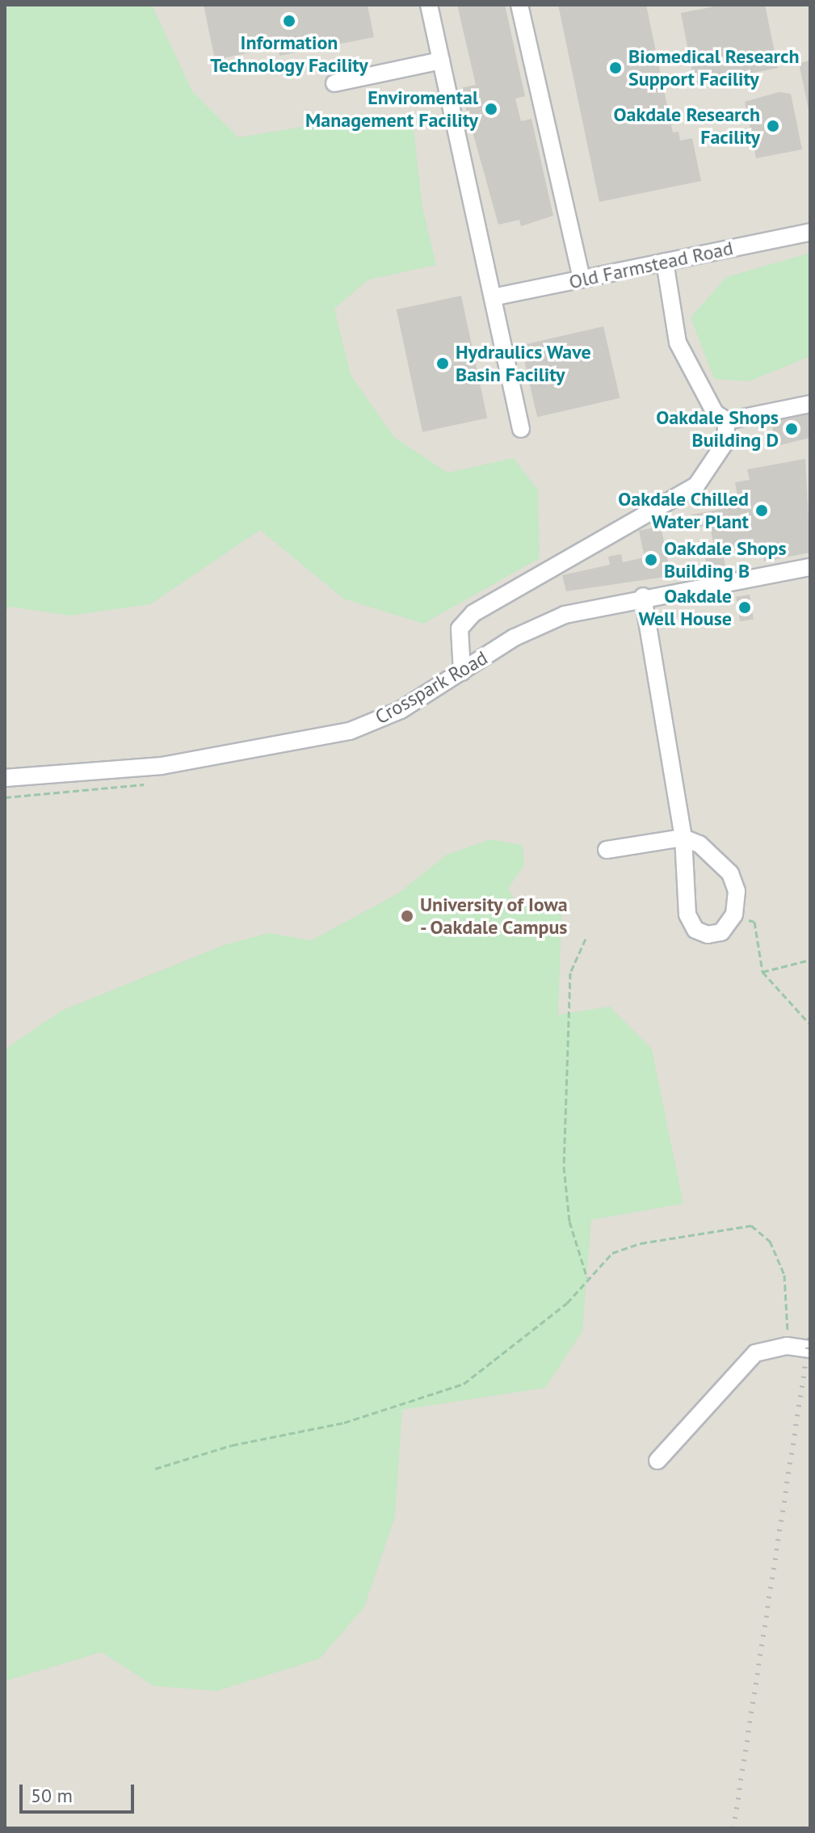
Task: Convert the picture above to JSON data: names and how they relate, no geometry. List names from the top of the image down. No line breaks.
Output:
{"streets":{"street":["Old Farmstead Road","Crosspark Road"]},"places":["Information Technology Facility","Biomedical Research Support Facility","Enviromental Management Facility","Oakdale Research Facility","Hydraulics Wave Basin Facility","Oakdale Shops Building D","Oakdale Chilled Water Plant","Oakdale Shops Building B","Oakdale Well House","University of Iowa - Oakdale Campus"],"scale_bar":"50 m"}
